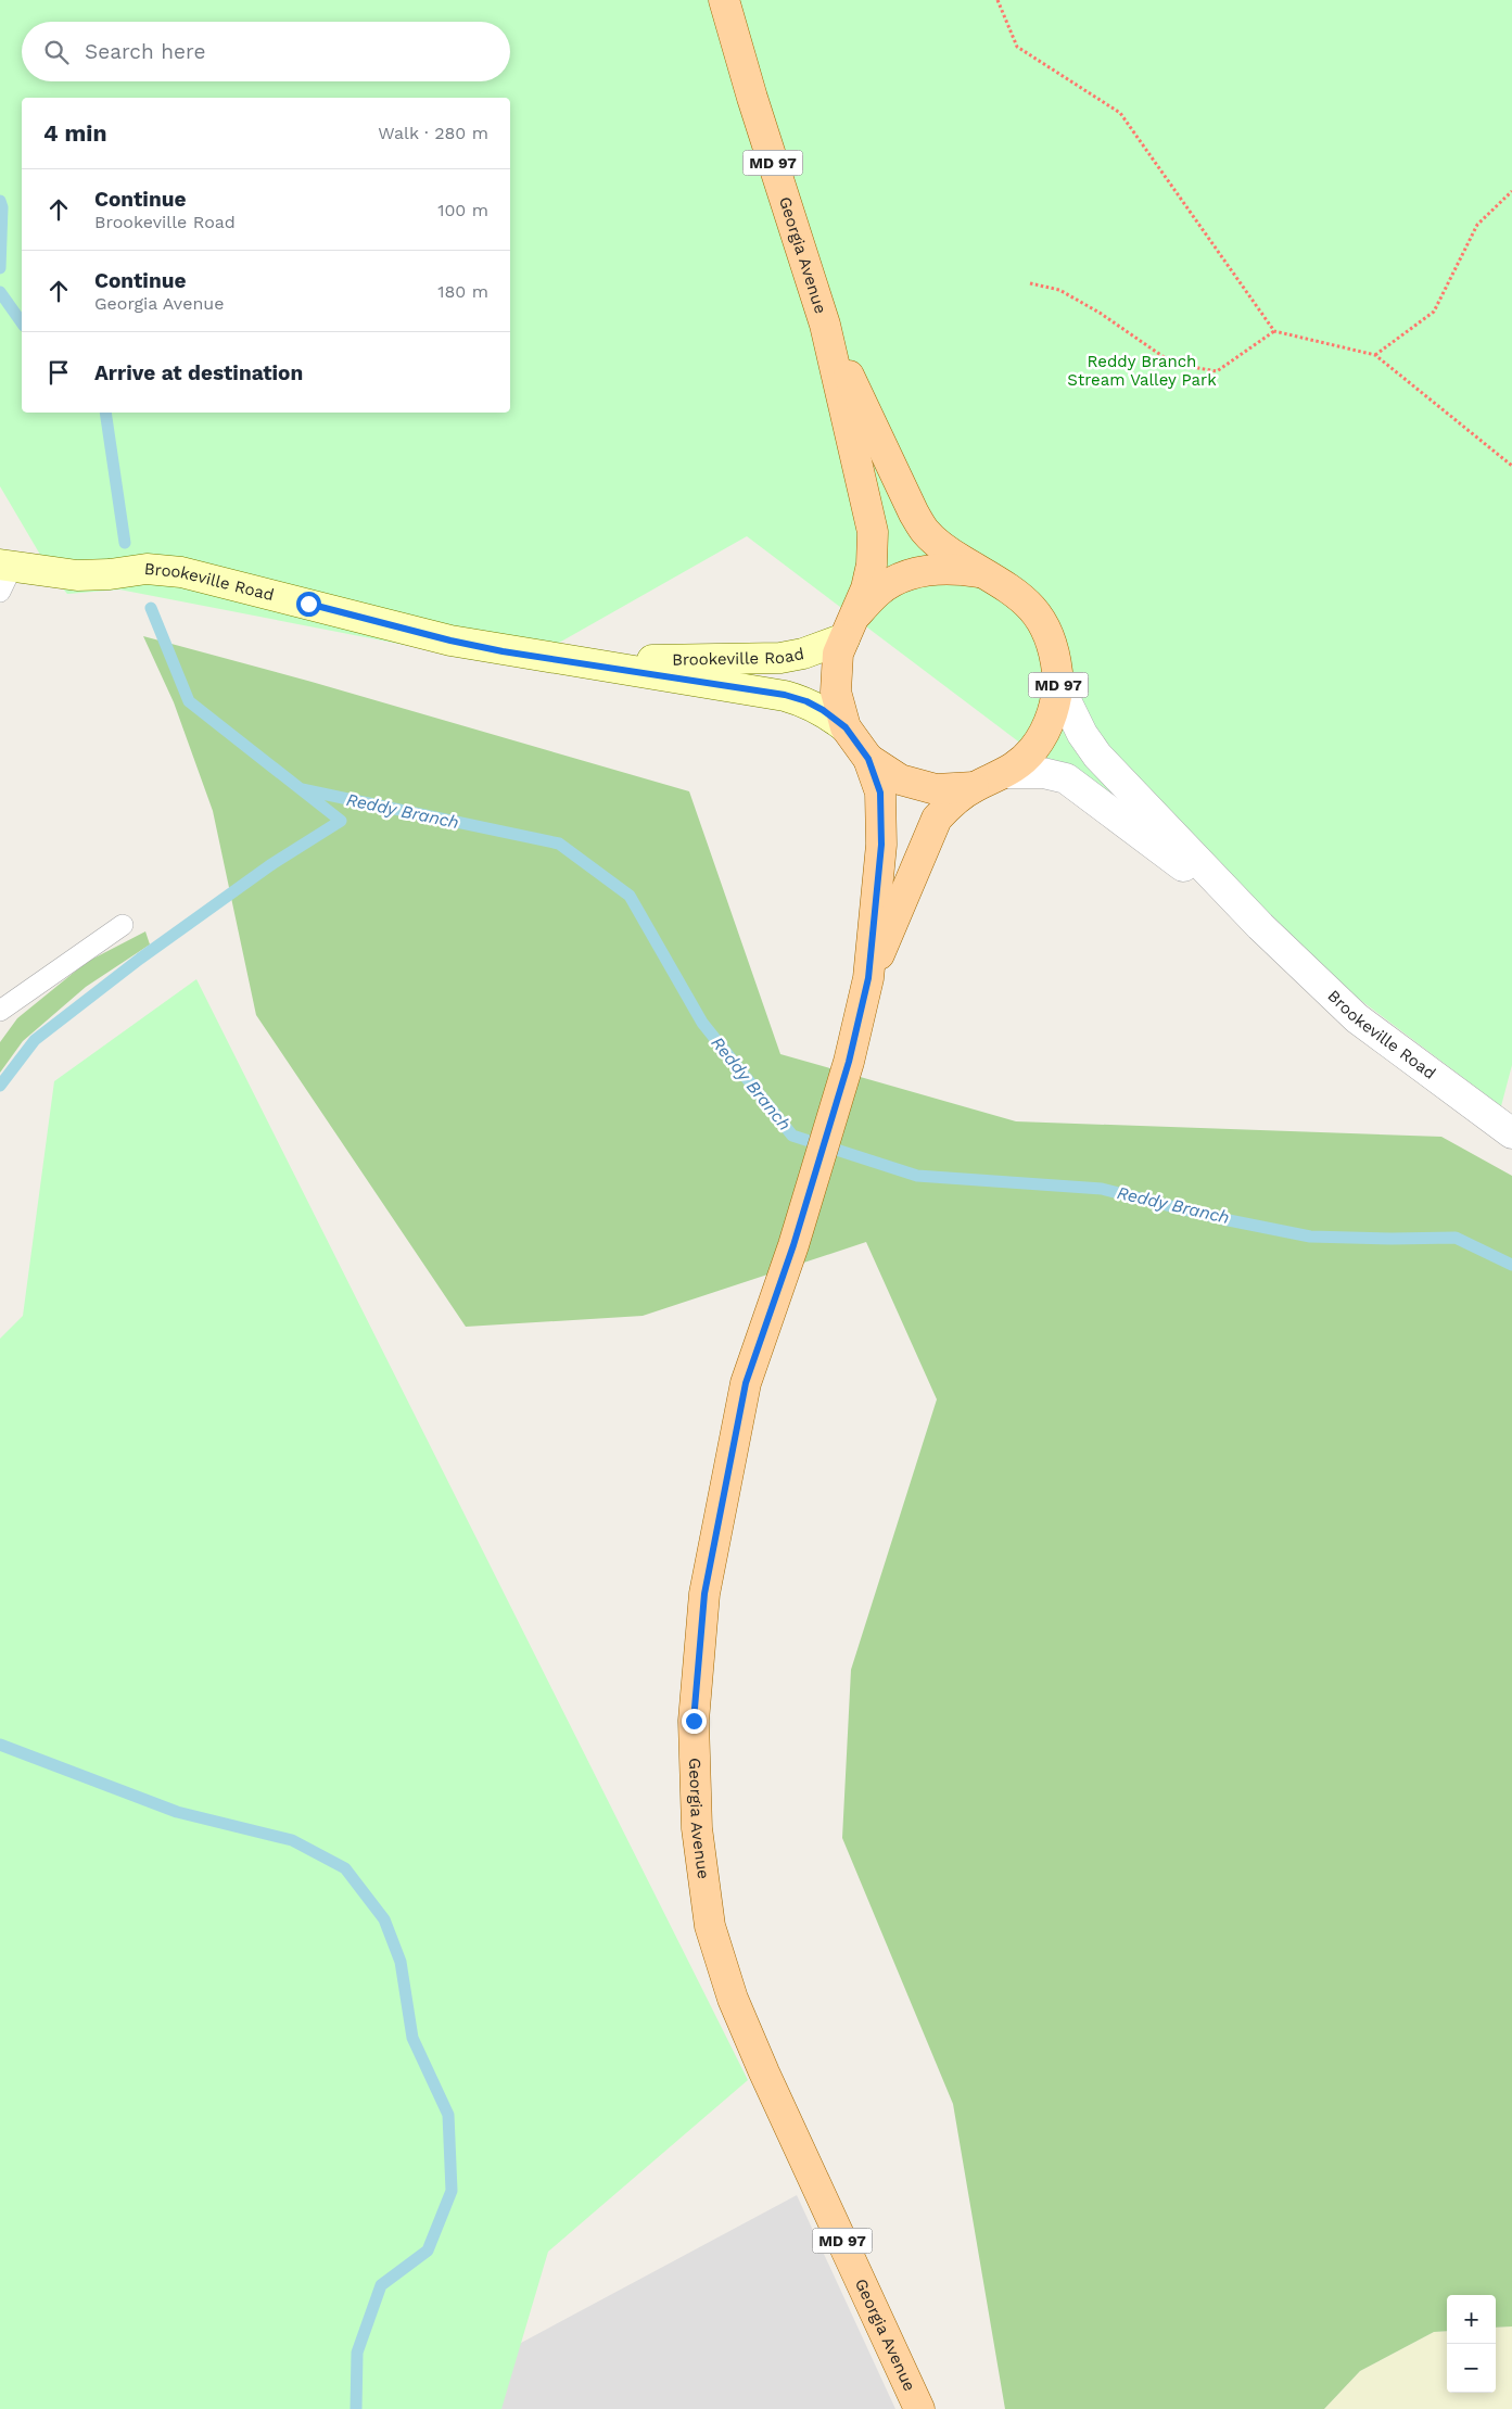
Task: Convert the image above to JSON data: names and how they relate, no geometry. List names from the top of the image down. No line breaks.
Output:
{"streets":{"main road":["MD 97","Georgia Avenue","Brookeville Road"]},"crossings":[["Georgia Avenue","Brookeville Road"]],"water":["Reddy Branch"],"parks":["Reddy Branch Stream Valley Park"],"page":{"search":"Search here","heading":["4 min","Walk · 280 m"],"list":[["Continue","Brookeville Road","100 m"],["Continue","Georgia Avenue","180 m"],"Arrive at destination"],"map_buttons":["+","−"]}}
